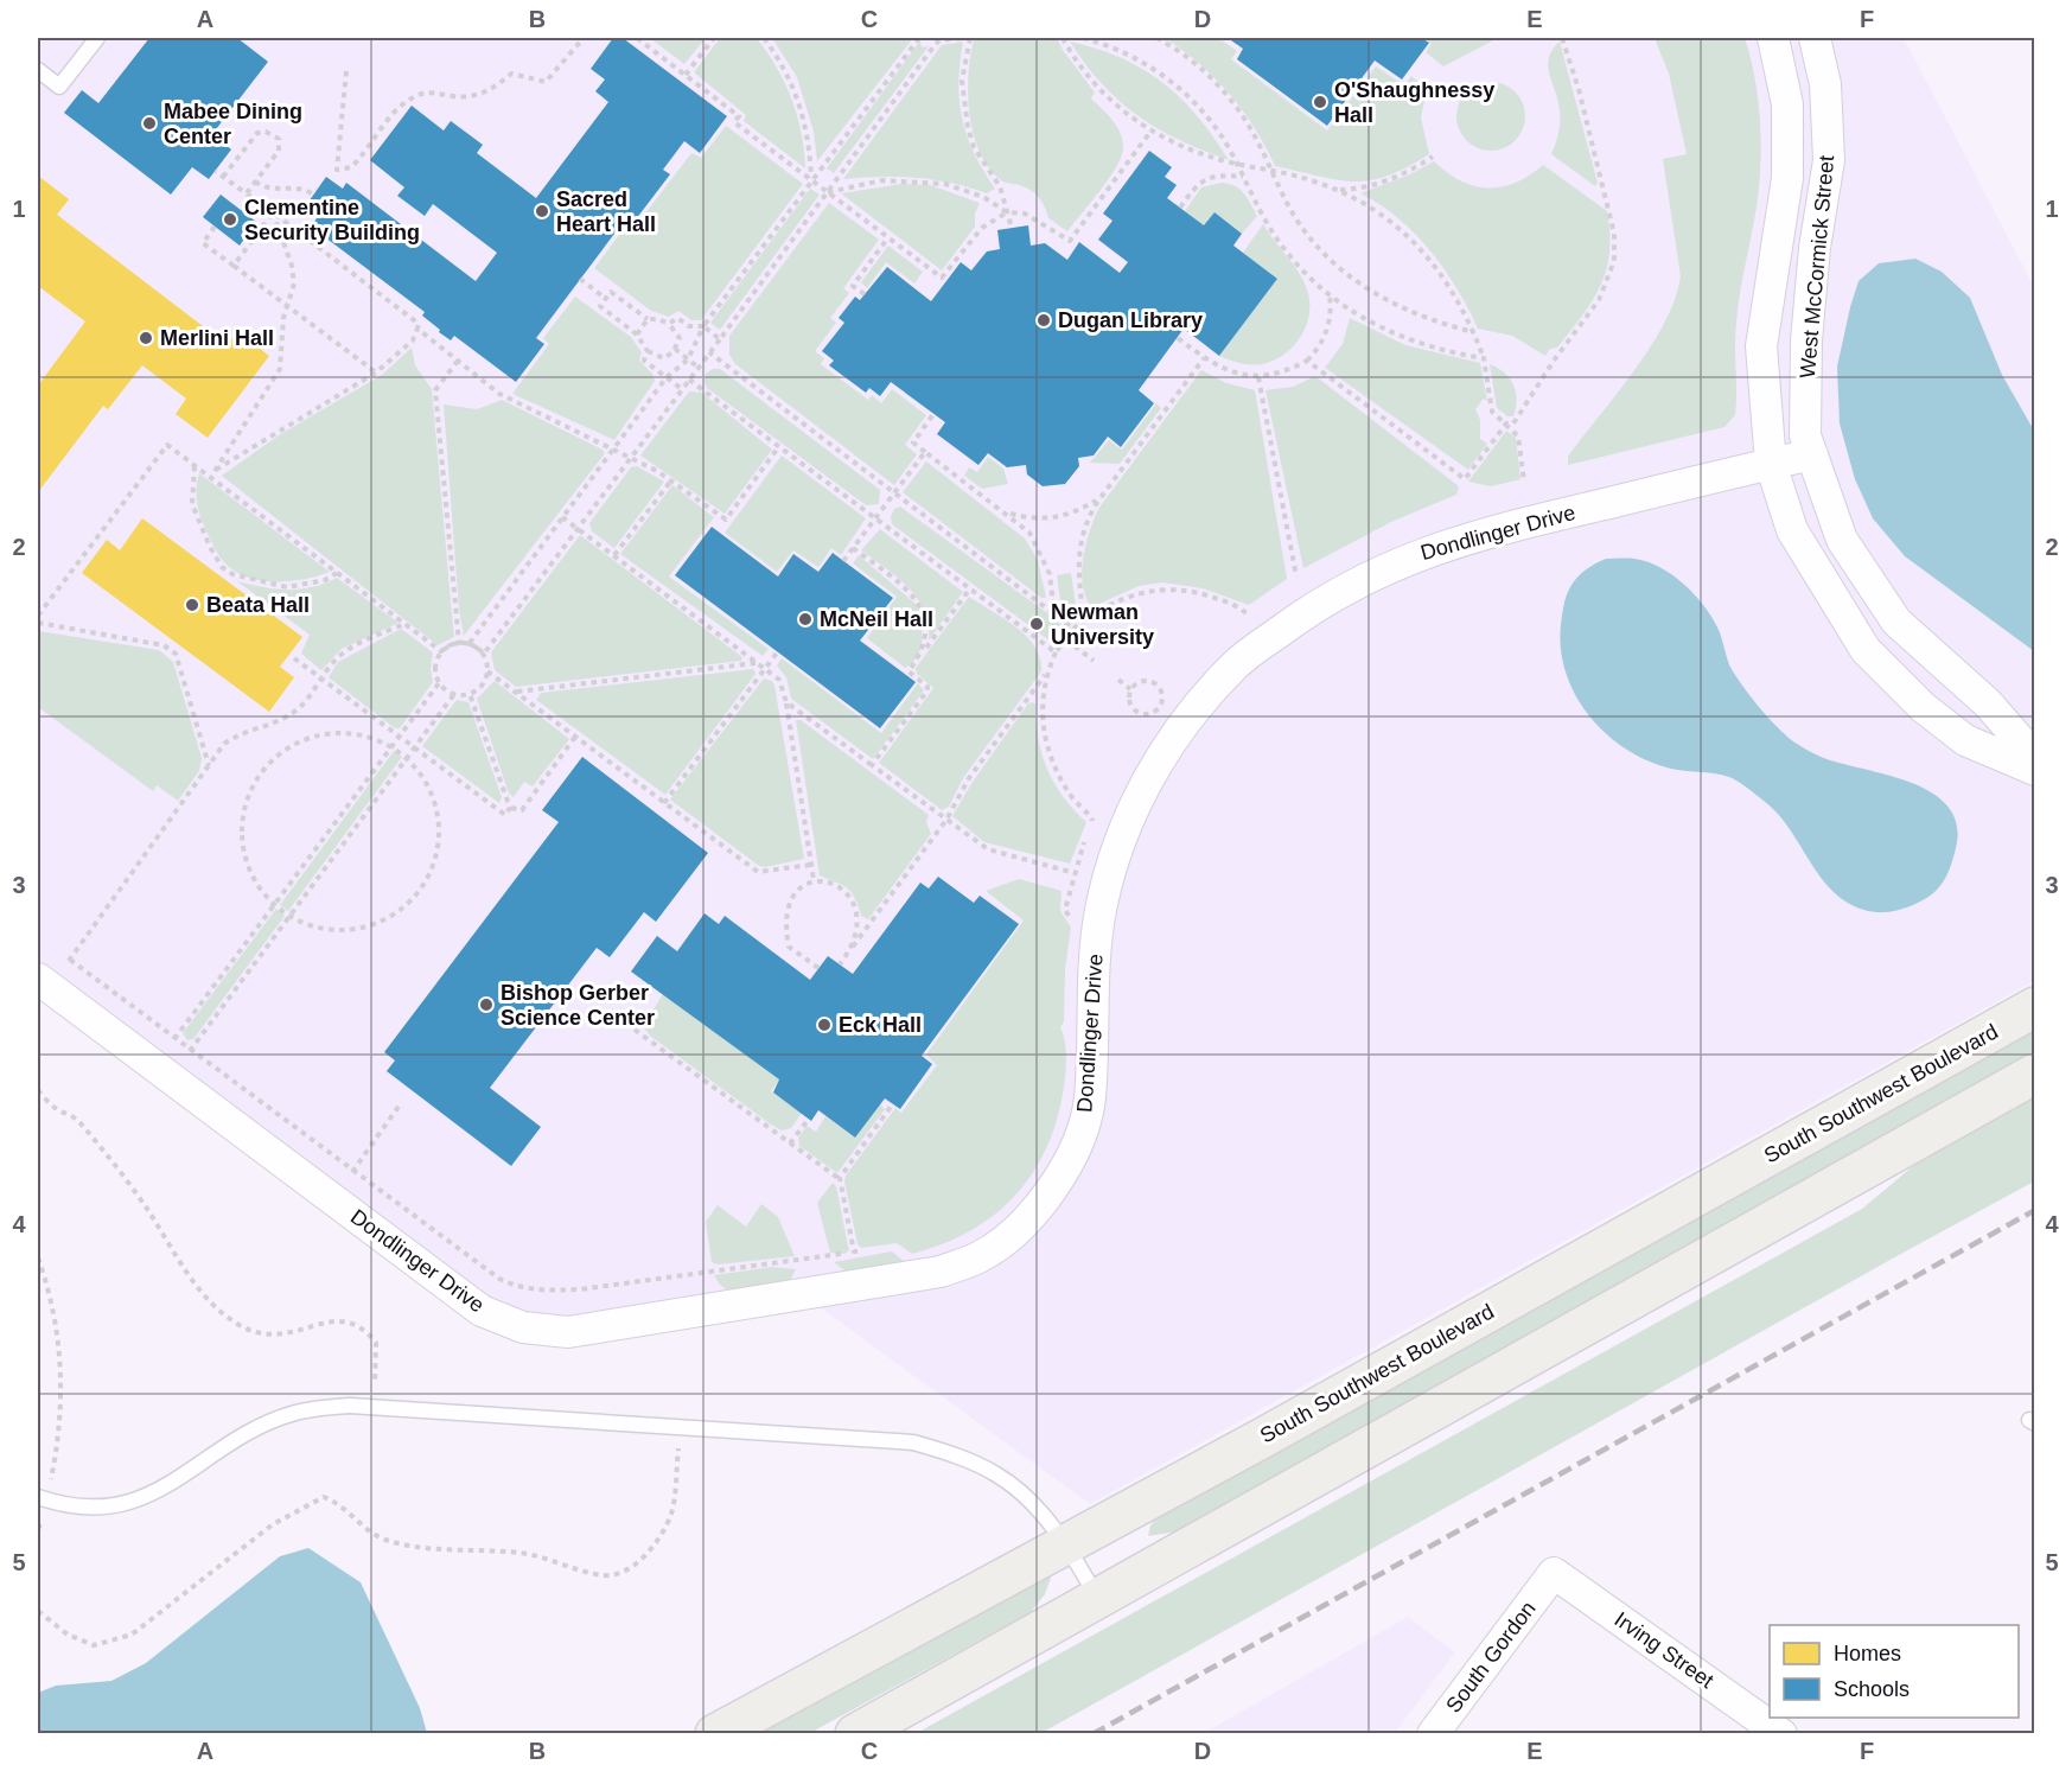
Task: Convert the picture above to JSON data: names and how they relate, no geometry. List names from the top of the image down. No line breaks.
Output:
{"streets":{"main road":["South Southwest Boulevard"],"street":["West McCormick Street","Dondlinger Drive","Irving Street","South Gordon"]},"crossings":[["West McCormick Street","Dondlinger Drive"],["Irving Street","South Gordon"]],"places":["O'Shaughnessy Hall","Mabee Dining Center","Sacred Heart Hall","Clementine Security Building","Dugan Library","Merlini Hall","Beata Hall","McNeil Hall","Newman University","Bishop Gerber Science Center","Eck Hall"],"legend":["Homes","Schools"],"grid":{"columns":["A","B","C","D","E","F"],"rows":["1","2","3","4","5"]}}
